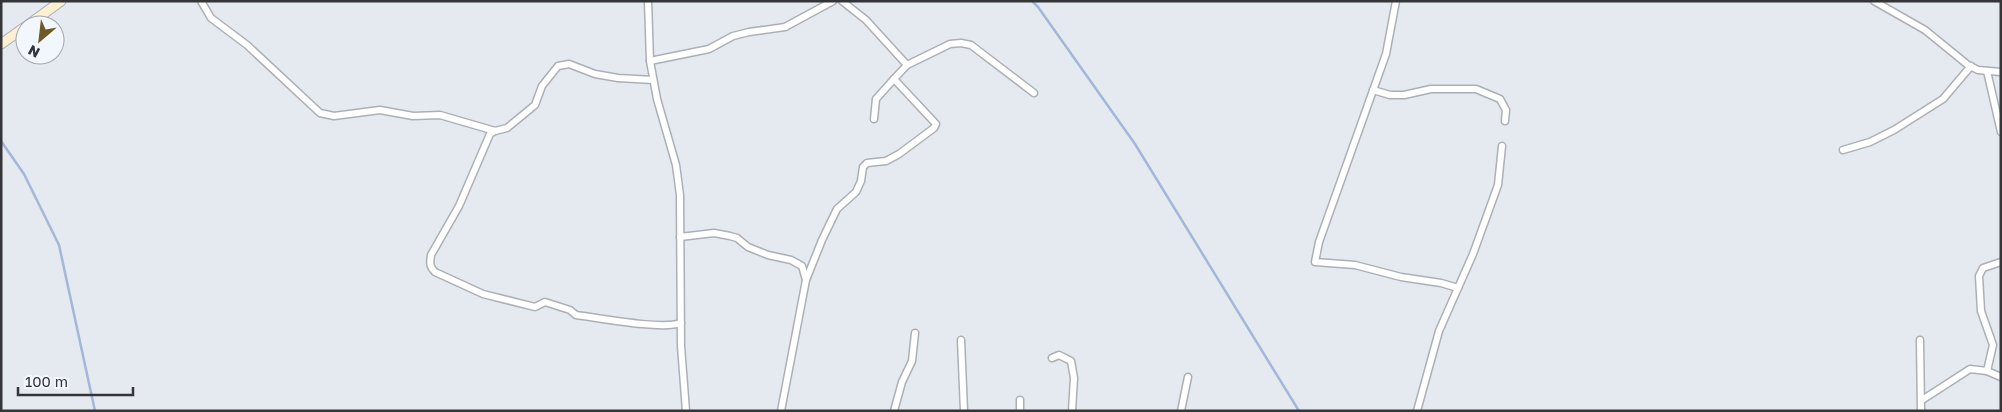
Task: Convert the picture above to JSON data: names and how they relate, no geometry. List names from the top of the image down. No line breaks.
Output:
{"scale_bar":"100 m","north":"bottom left"}
